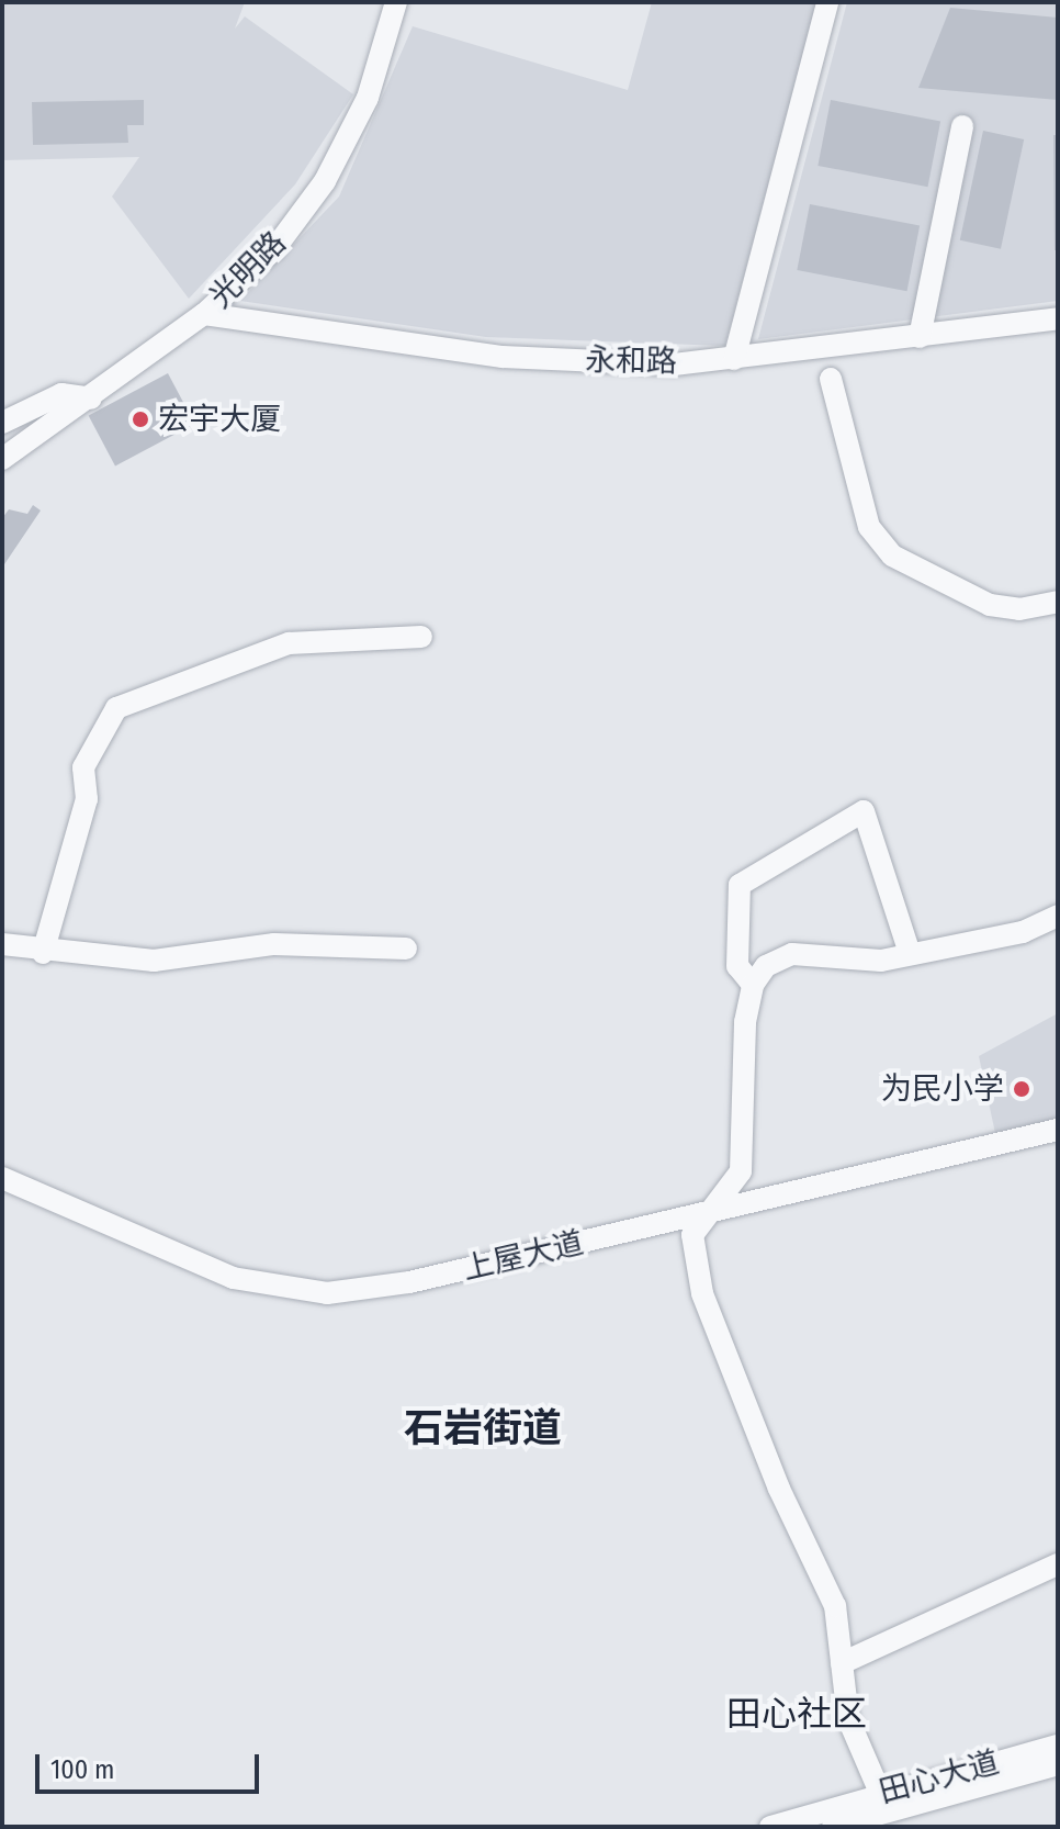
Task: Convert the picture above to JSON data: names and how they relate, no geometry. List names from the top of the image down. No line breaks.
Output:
{"streets":{"street":["光明路","永和路","上屋大道","田心大道"]},"crossings":[["光明路","永和路"]],"districts":["石岩街道","田心社区"],"places":["宏宇大厦","为民小学"],"scale_bar":"100 m"}
